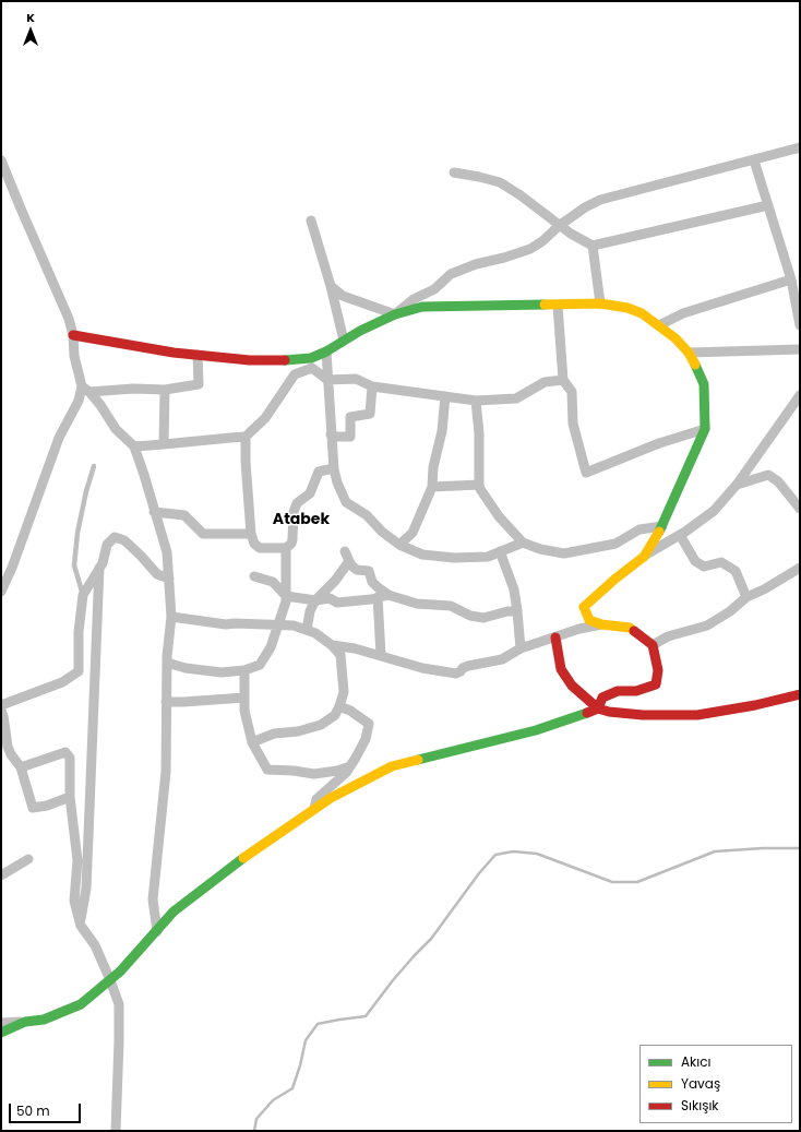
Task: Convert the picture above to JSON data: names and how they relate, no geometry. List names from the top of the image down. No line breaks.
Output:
{"districts":["Atabek"],"legend":["Akıcı","Yavaş","Sıkışık"],"scale_bar":"50 m","north":"top"}
